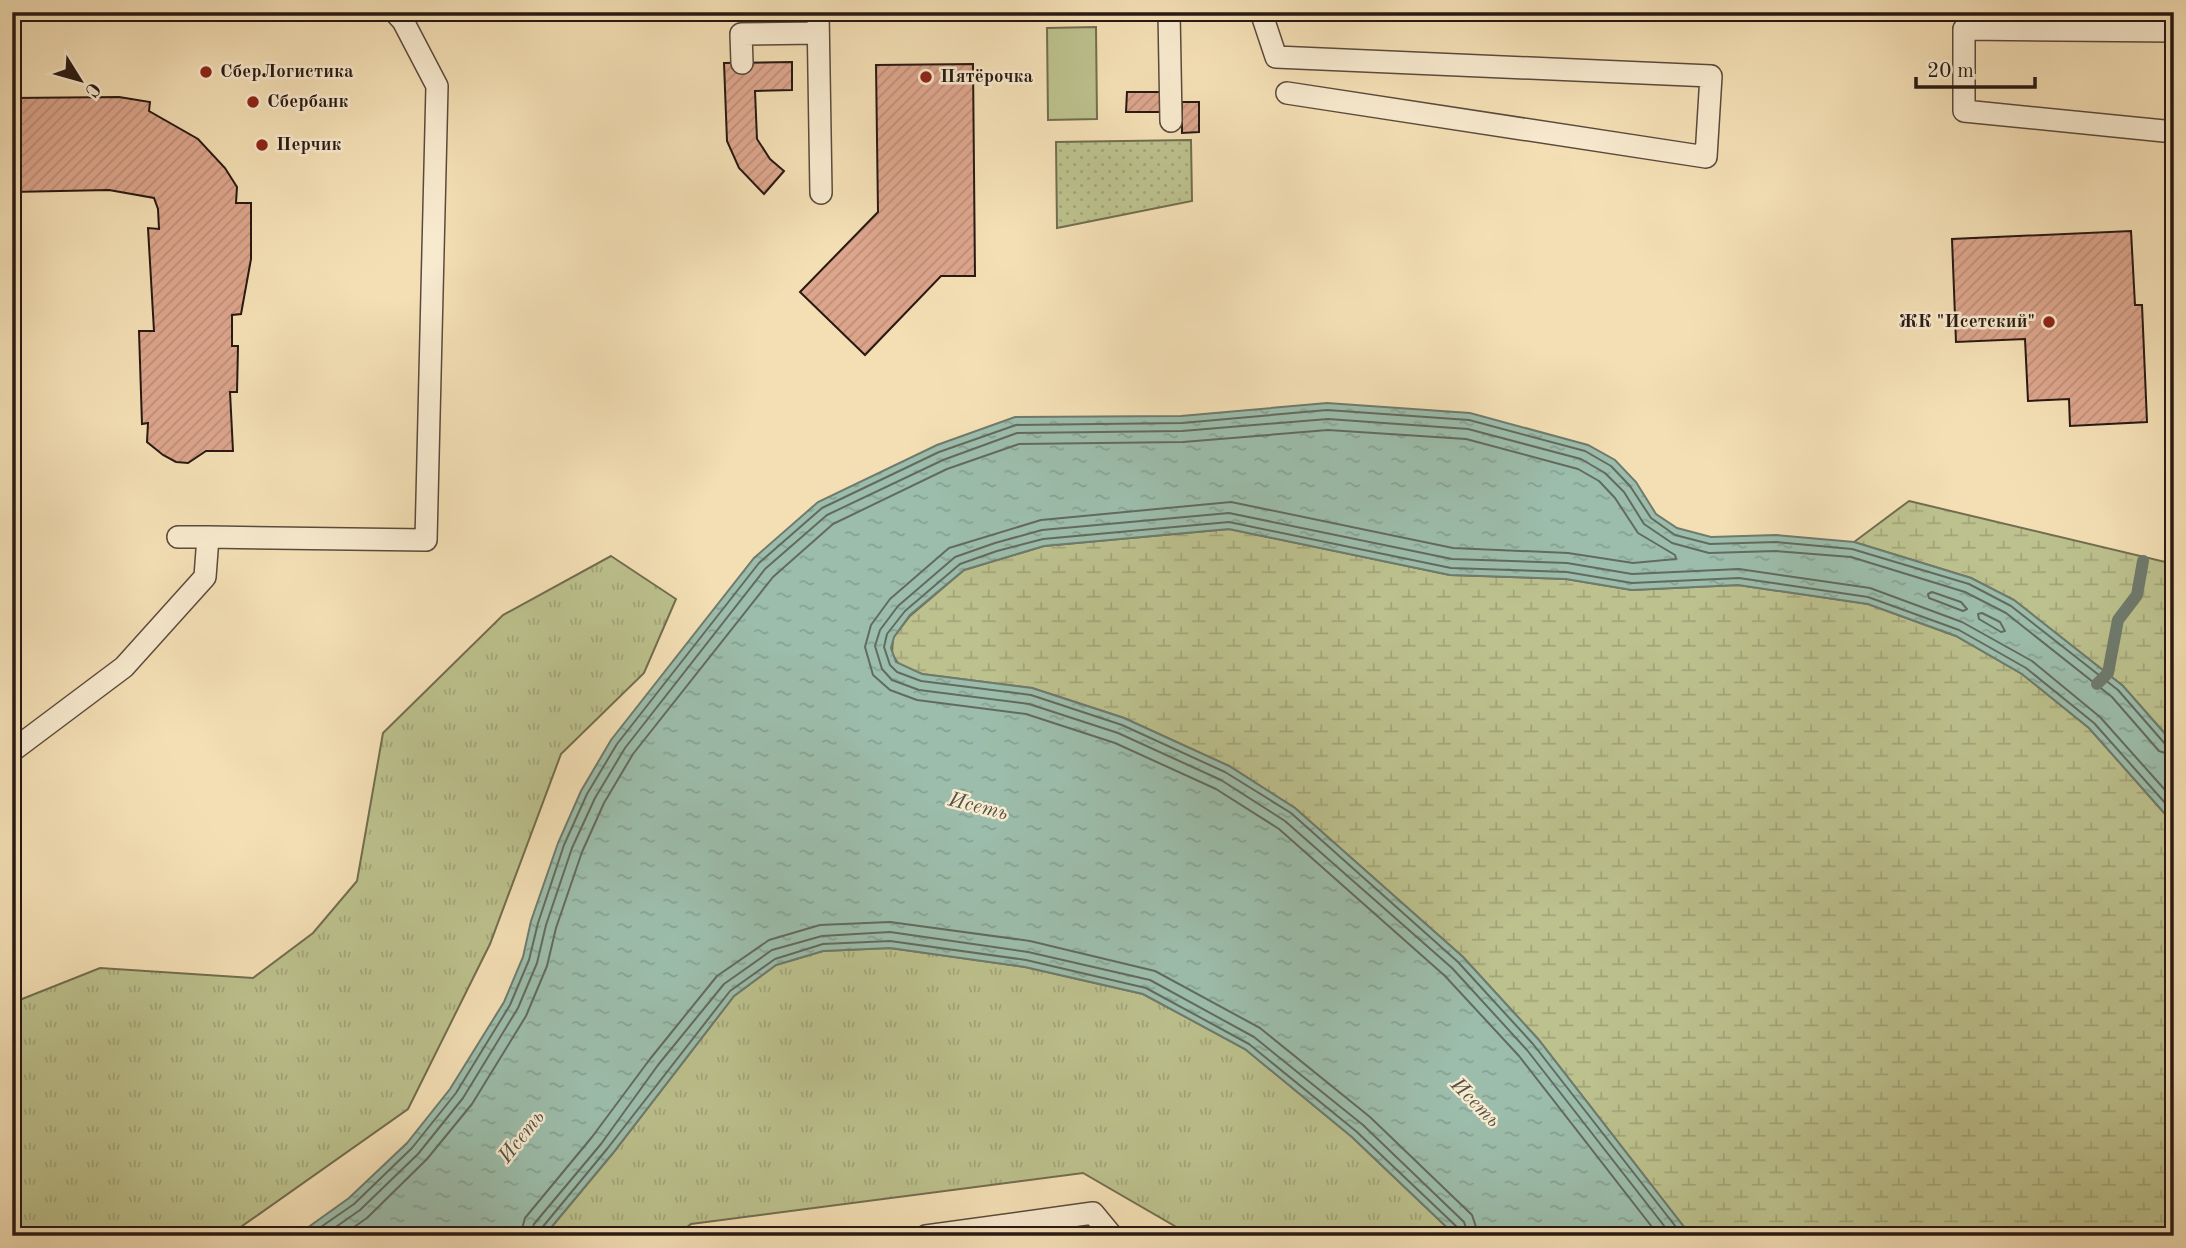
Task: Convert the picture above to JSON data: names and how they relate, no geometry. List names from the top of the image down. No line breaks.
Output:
{"water":["Исеть"],"places":["СберЛогистика","Пятёрочка","Сбербанк","Перчик","ЖК \"Исетский\""],"scale_bar":"20 m","north":"bottom right"}
